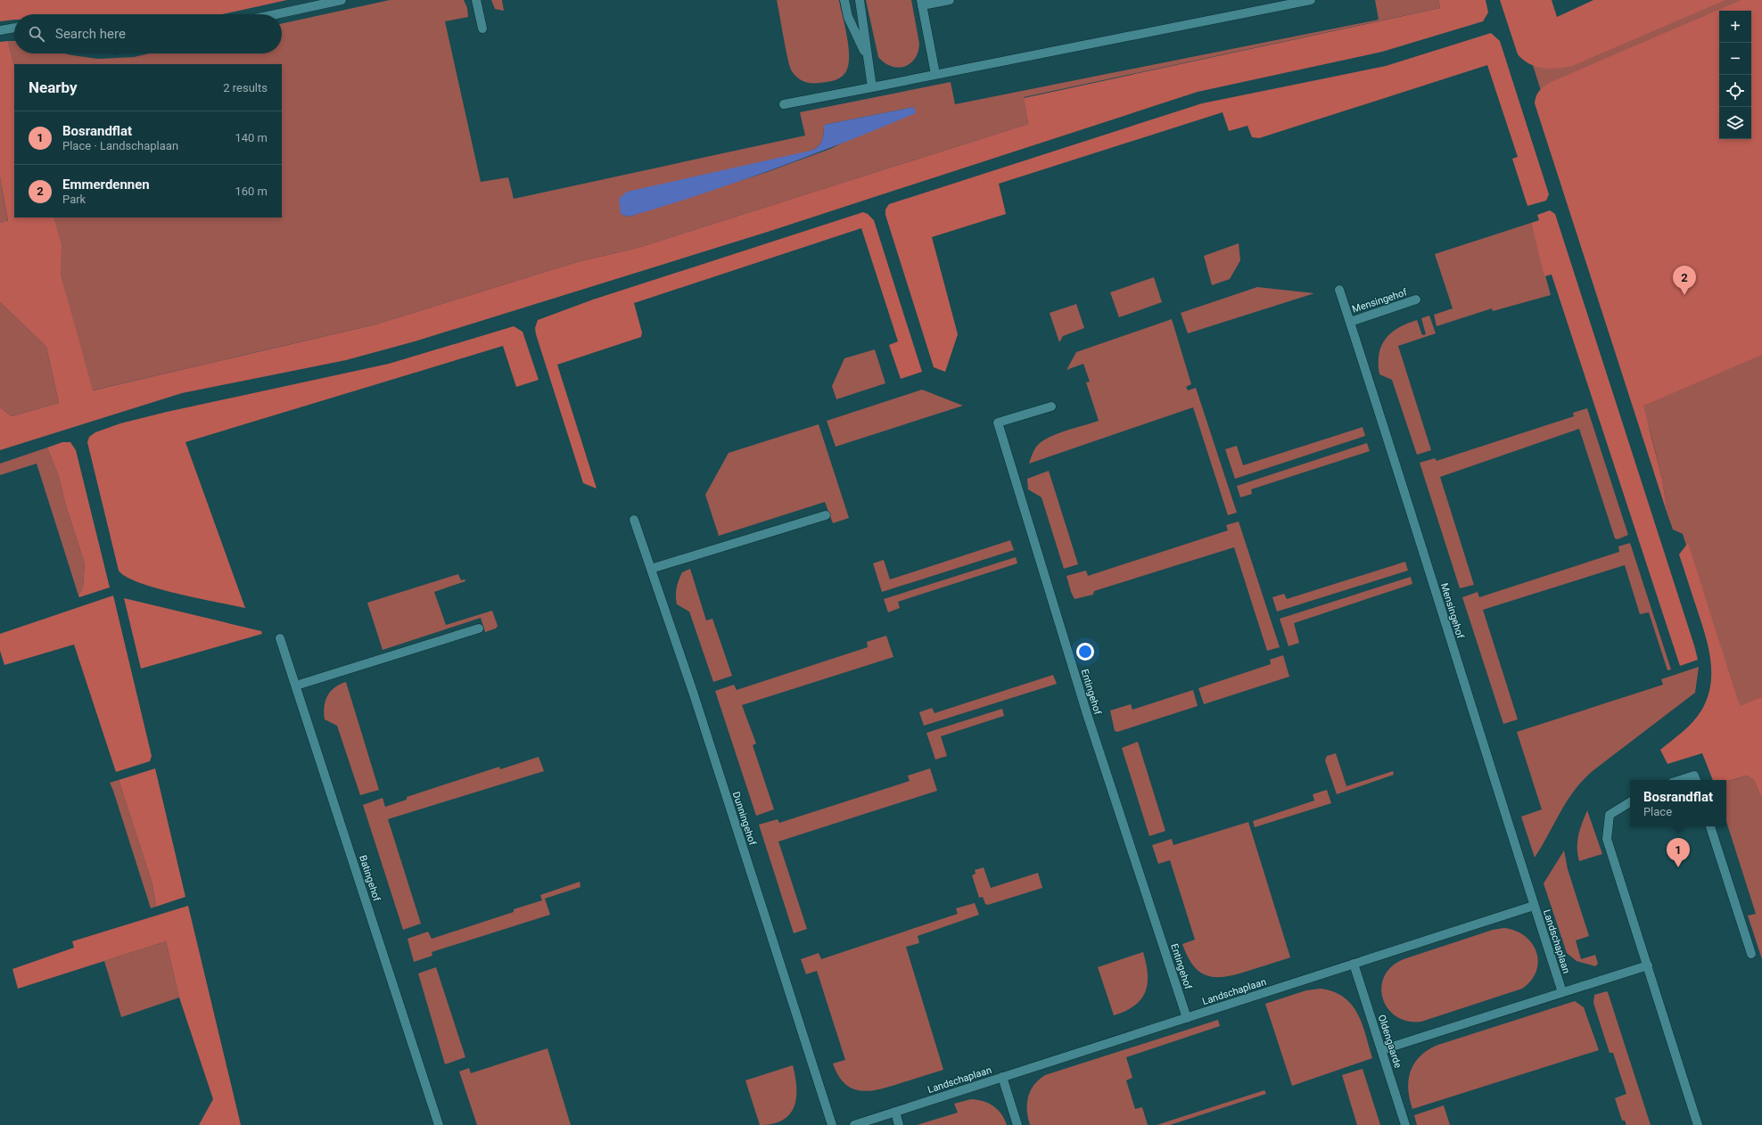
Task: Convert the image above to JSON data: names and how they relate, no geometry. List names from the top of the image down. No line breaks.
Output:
{"streets":{"street":["Mensingehof","Entingehof","Dunningehof","Batingehof","Landschaplaan","Oldengaarde"]},"crossings":[["Mensingehof","Landschaplaan"],["Entingehof","Landschaplaan"],["Landschaplaan","Oldengaarde"]],"page":{"map_buttons":["+","−"],"search":"Search here","heading":["Nearby","2 results"],"list":[{"mark":"1","name":"Bosrandflat","note":"Place · Landschaplaan","value":"140 m"},{"mark":"2","name":"Emmerdennen","note":"Park","value":"160 m"}],"pins":["2","1"],"popup":["Bosrandflat","Place"]}}
